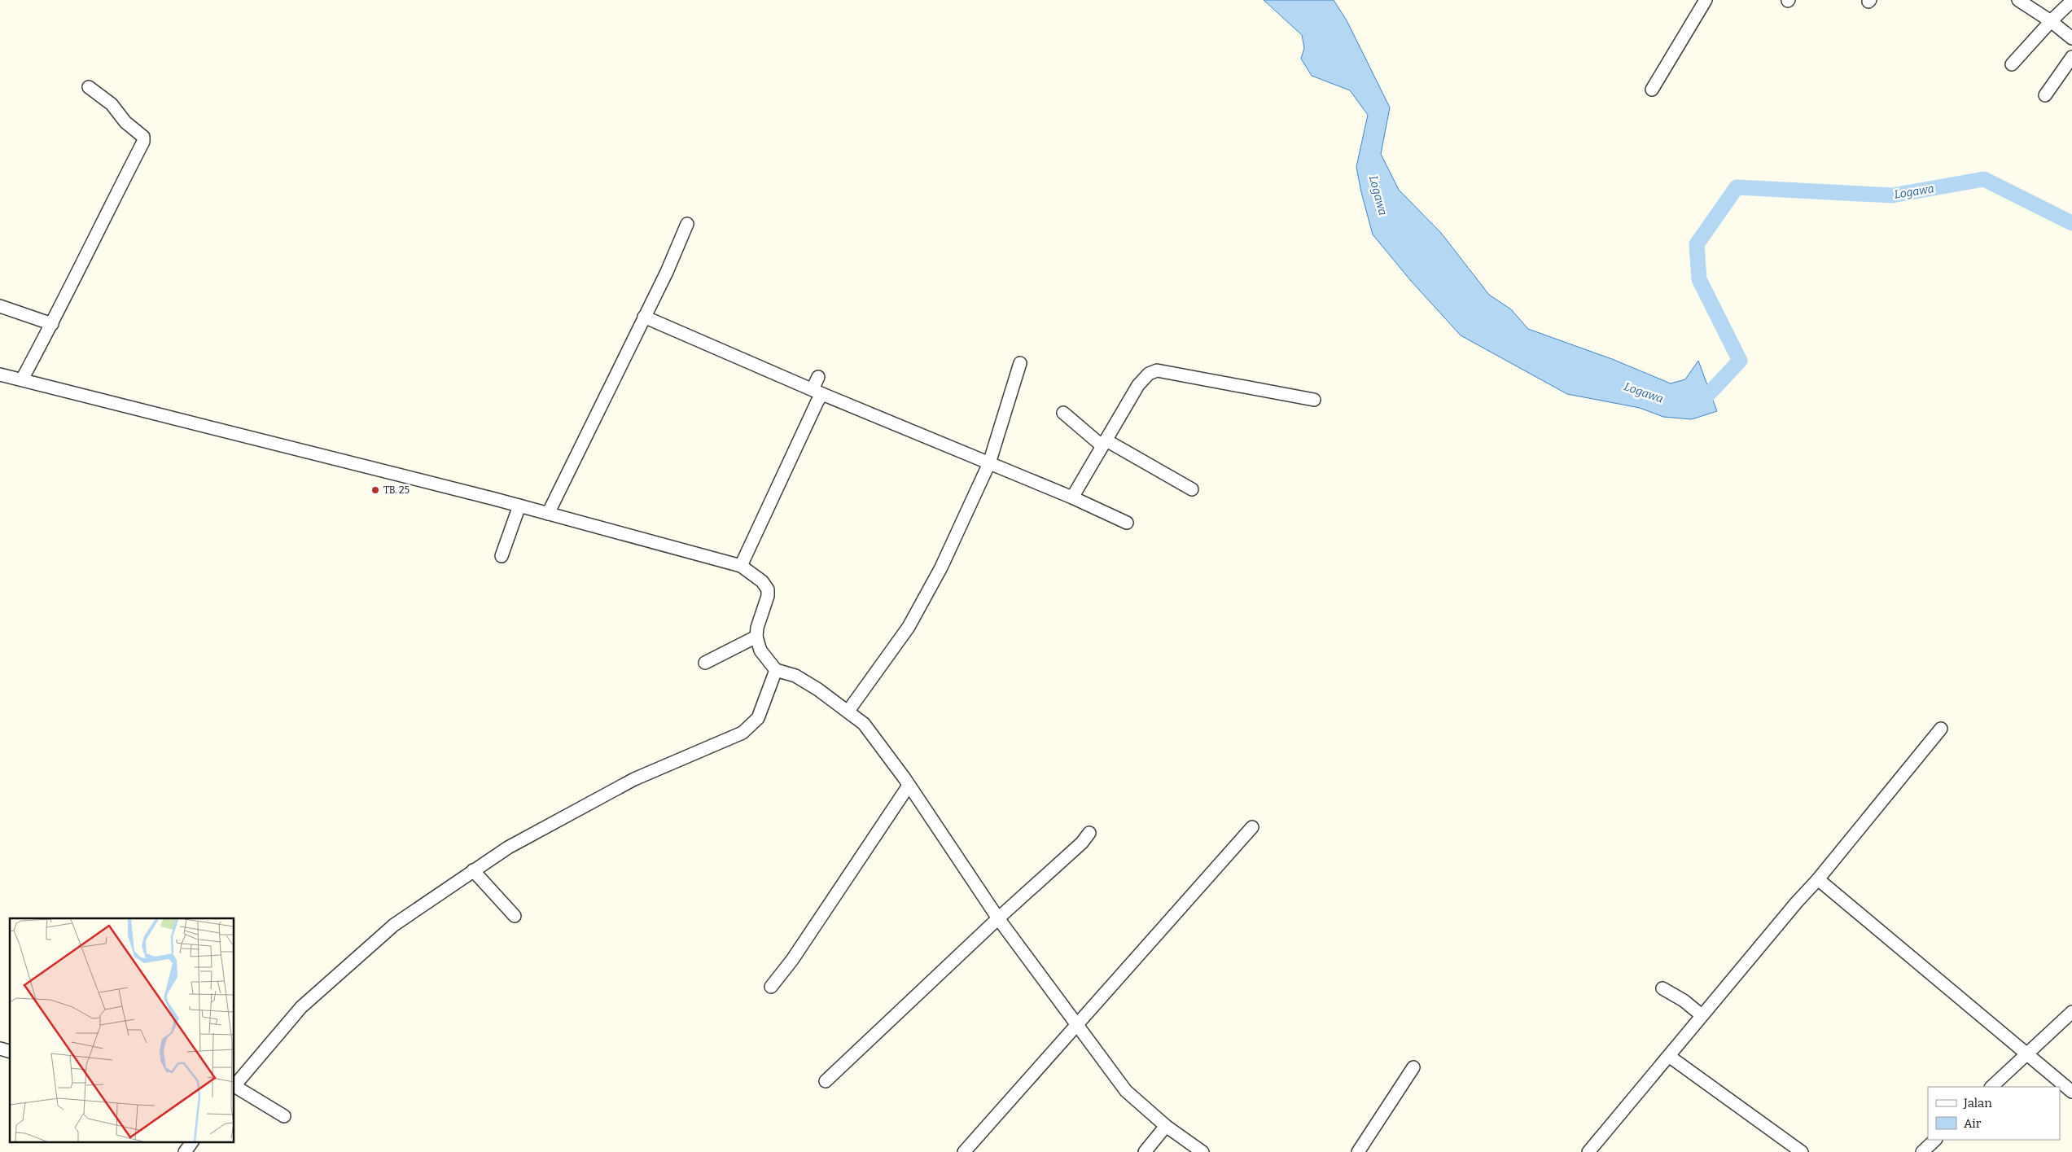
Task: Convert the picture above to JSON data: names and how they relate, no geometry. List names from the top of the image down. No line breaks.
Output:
{"water":["Logawa"],"places":["TB. 25"],"legend":["Jalan","Air"]}
